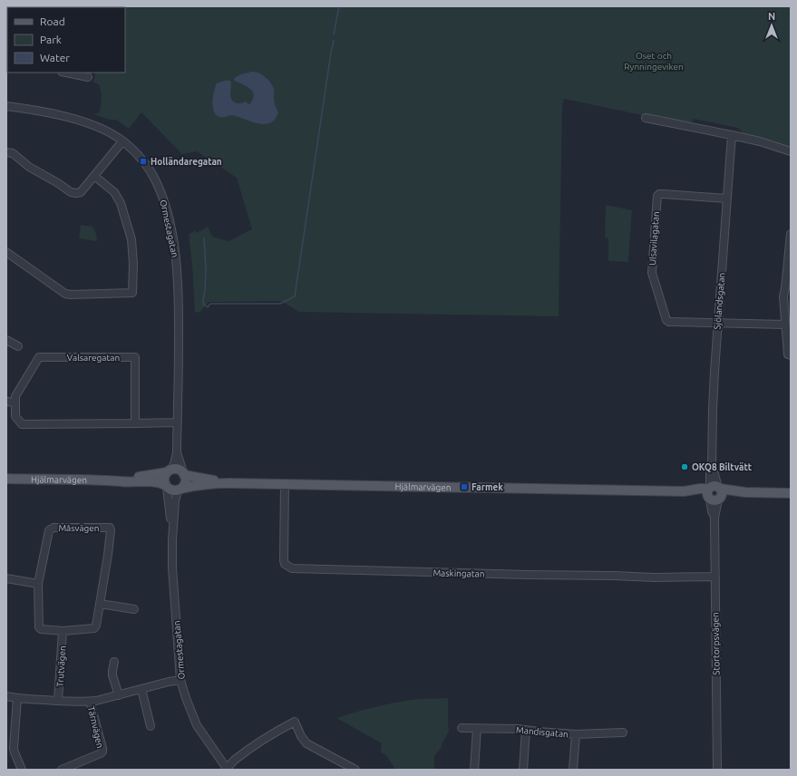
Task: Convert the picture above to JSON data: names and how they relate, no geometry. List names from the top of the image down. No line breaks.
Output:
{"streets":{"main road":["Hjälmarvägen"],"street":["Ormestagatan","Ulsavilagatan","Sjölandsgatan","Valsaregatan","Måsvägen","Maskingatan","Stortorpsvägen","Trutvägen","Tärnvägen","Mandisgatan"]},"crossings":[["Ormestagatan","Valsaregatan"],["Ormestagatan","Hjälmarvägen"],["Ormestagatan","Tärnvägen"],["Ulsavilagatan","Sjölandsgatan"],["Sjölandsgatan","Hjälmarvägen"],["Sjölandsgatan","Stortorpsvägen"],["Hjälmarvägen","Maskingatan"],["Hjälmarvägen","Stortorpsvägen"],["Måsvägen","Trutvägen"],["Maskingatan","Stortorpsvägen"],["Trutvägen","Tärnvägen"]],"parks":["Oset och Rynningeviken"],"places":{"transit":["Holländaregatan","Farmek"],"other":["OKQ8 Biltvätt"]},"legend":["Road","Park","Water"],"north":"top"}
